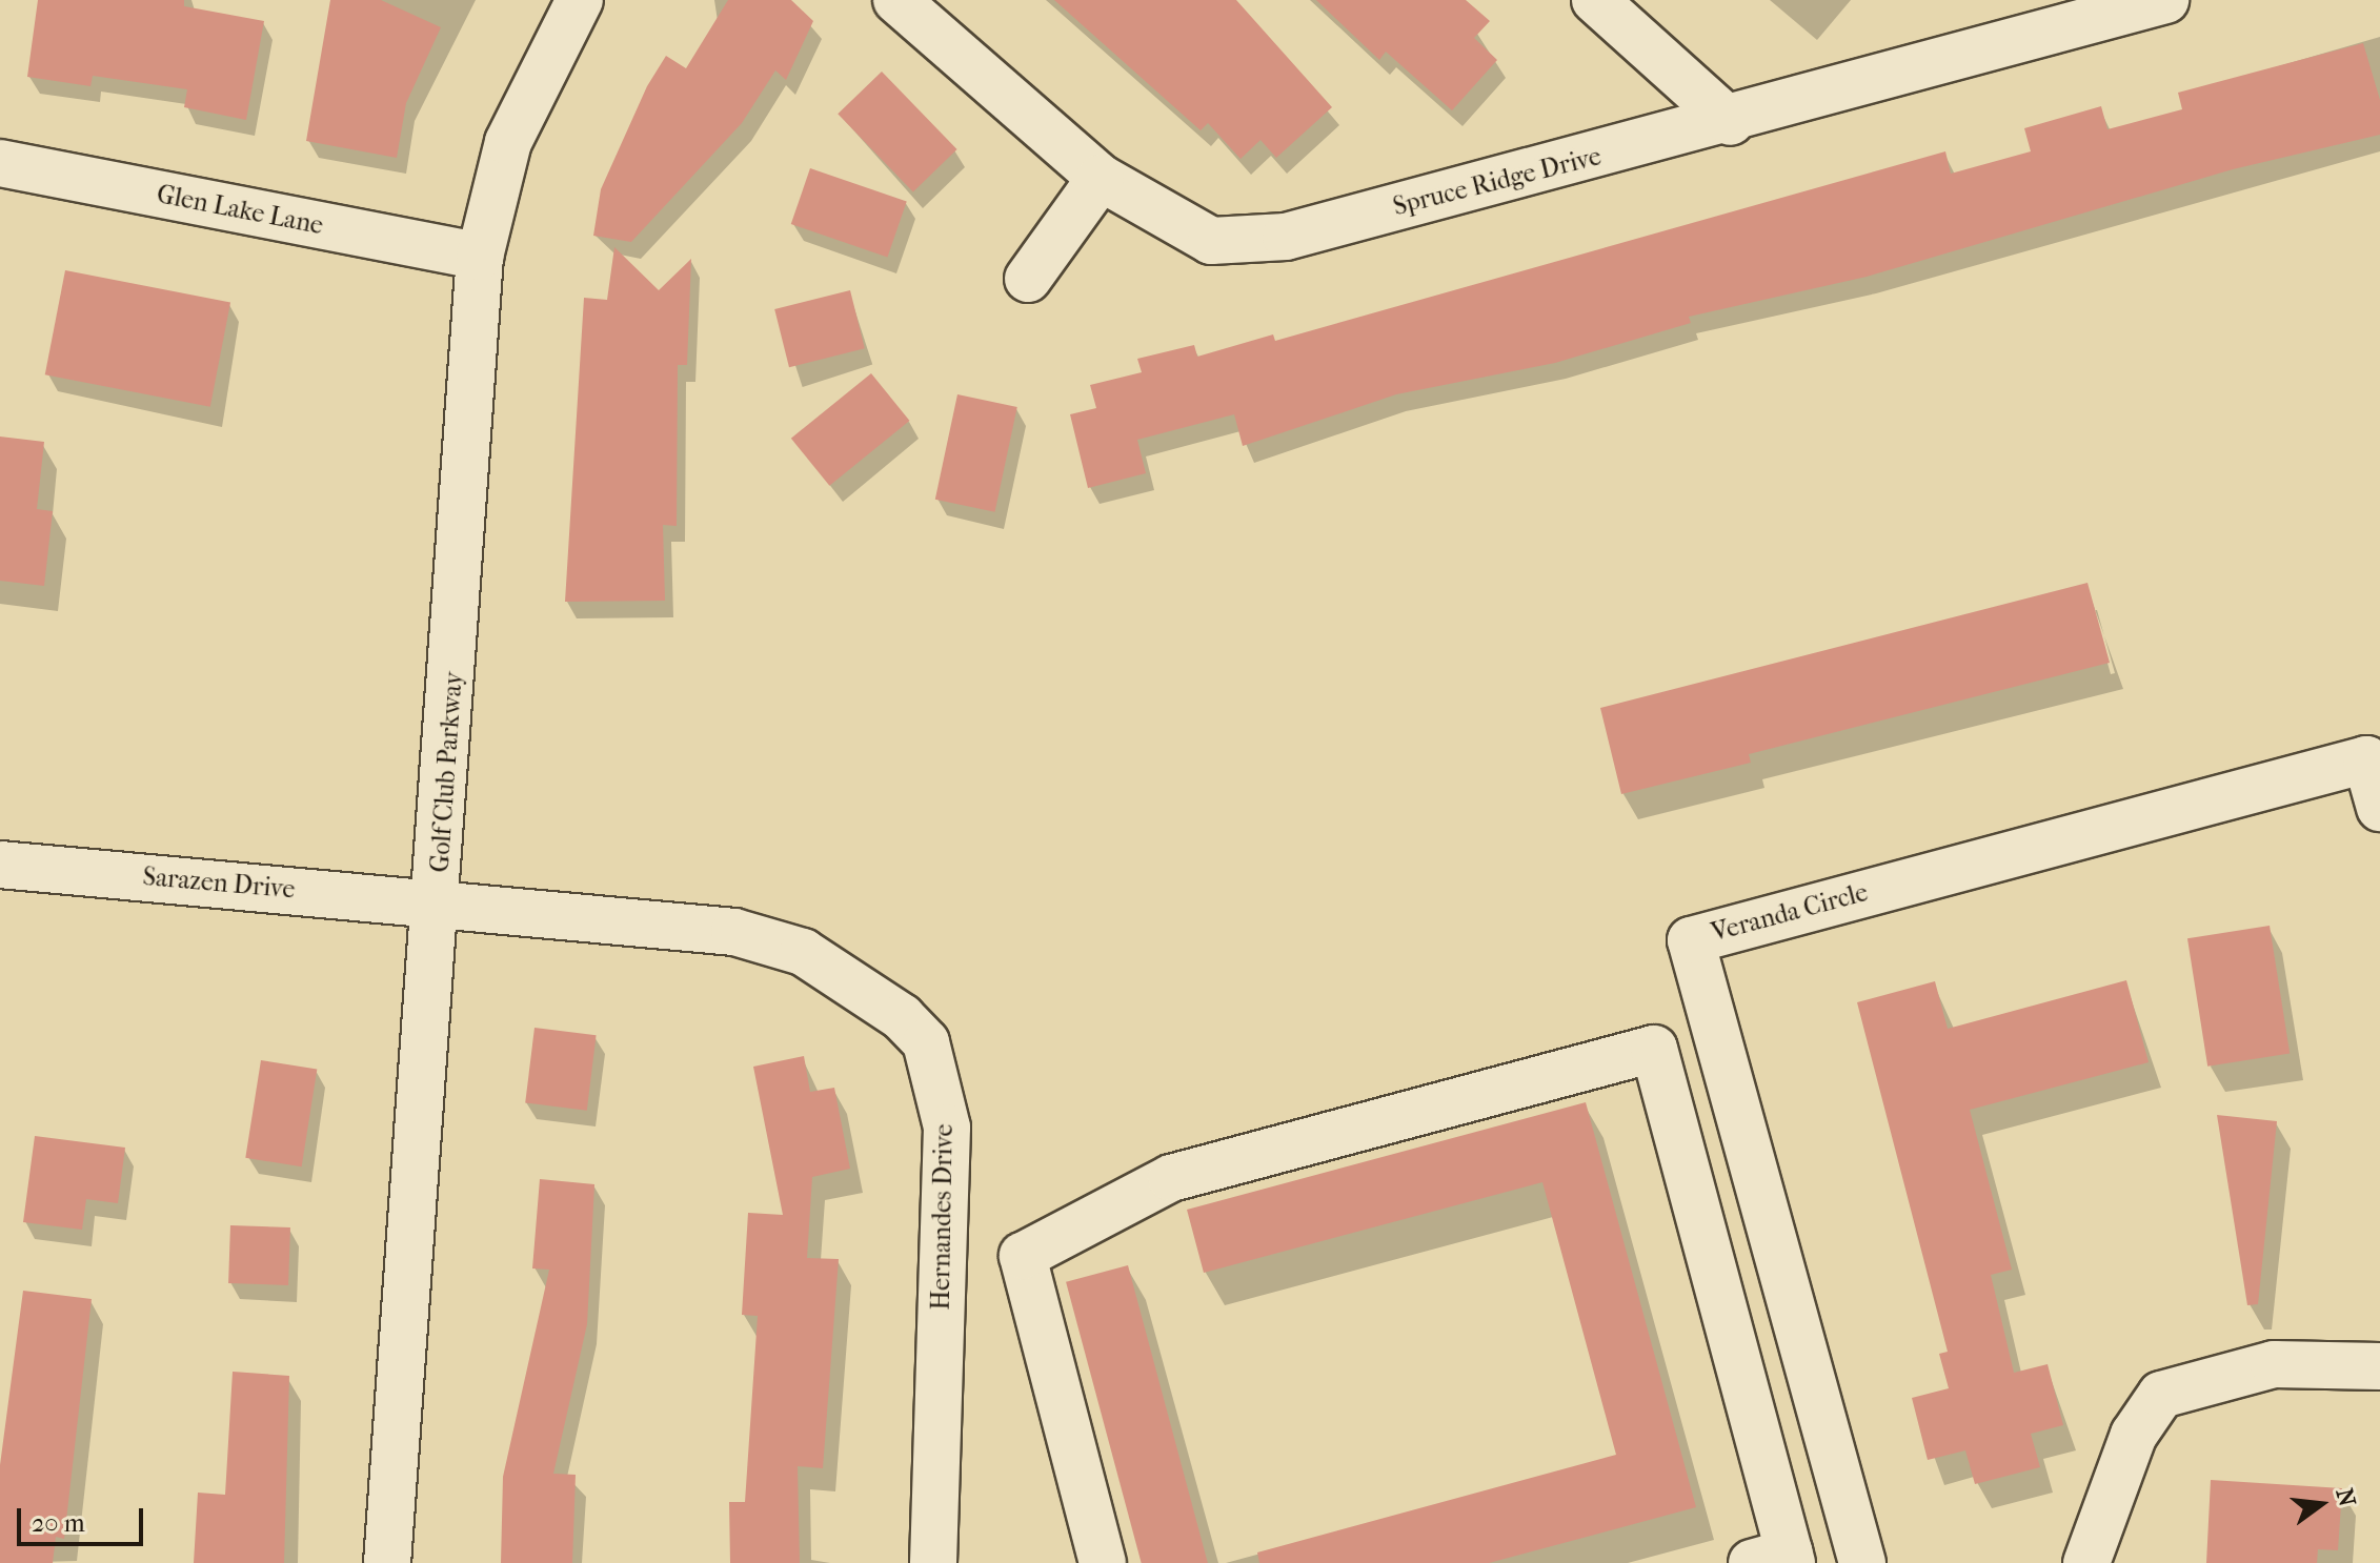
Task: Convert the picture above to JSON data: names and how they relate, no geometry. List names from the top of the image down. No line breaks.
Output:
{"streets":{"street":["Spruce Ridge Drive","Glen Lake Lane","Golf Club Parkway","Sarazen Drive","Veranda Circle","Hernandes Drive"]},"crossings":[["Glen Lake Lane","Golf Club Parkway"],["Golf Club Parkway","Sarazen Drive"],["Golf Club Parkway","Hernandes Drive"],["Sarazen Drive","Hernandes Drive"]],"scale_bar":"20 m","north":"right"}
